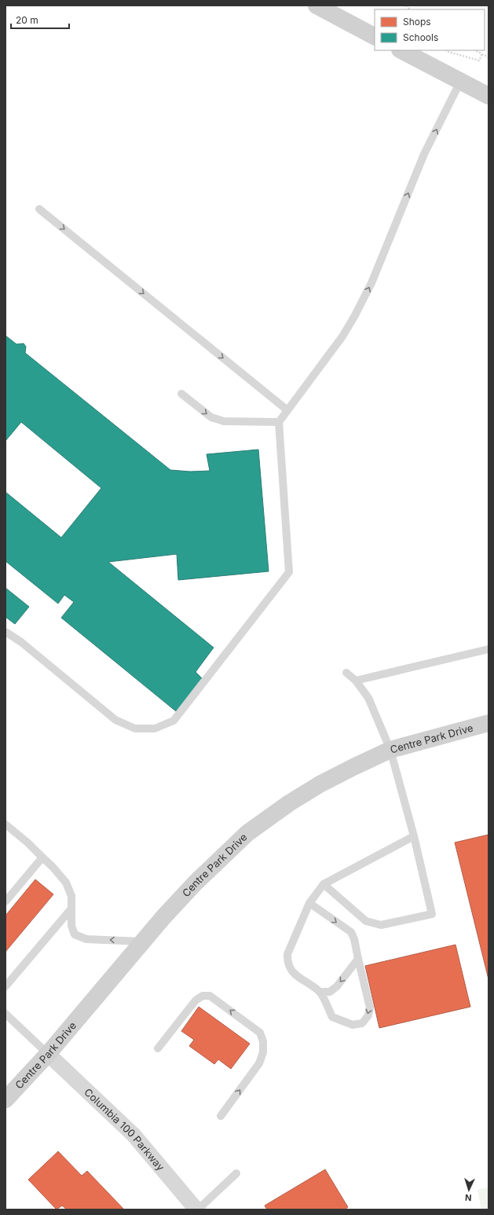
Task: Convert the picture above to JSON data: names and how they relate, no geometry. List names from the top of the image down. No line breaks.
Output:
{"streets":{"street":["Centre Park Drive","Columbia 100 Parkway"]},"crossings":[["Centre Park Drive","Columbia 100 Parkway"]],"legend":["Shops","Schools"],"scale_bar":"20 m","north":"bottom"}
